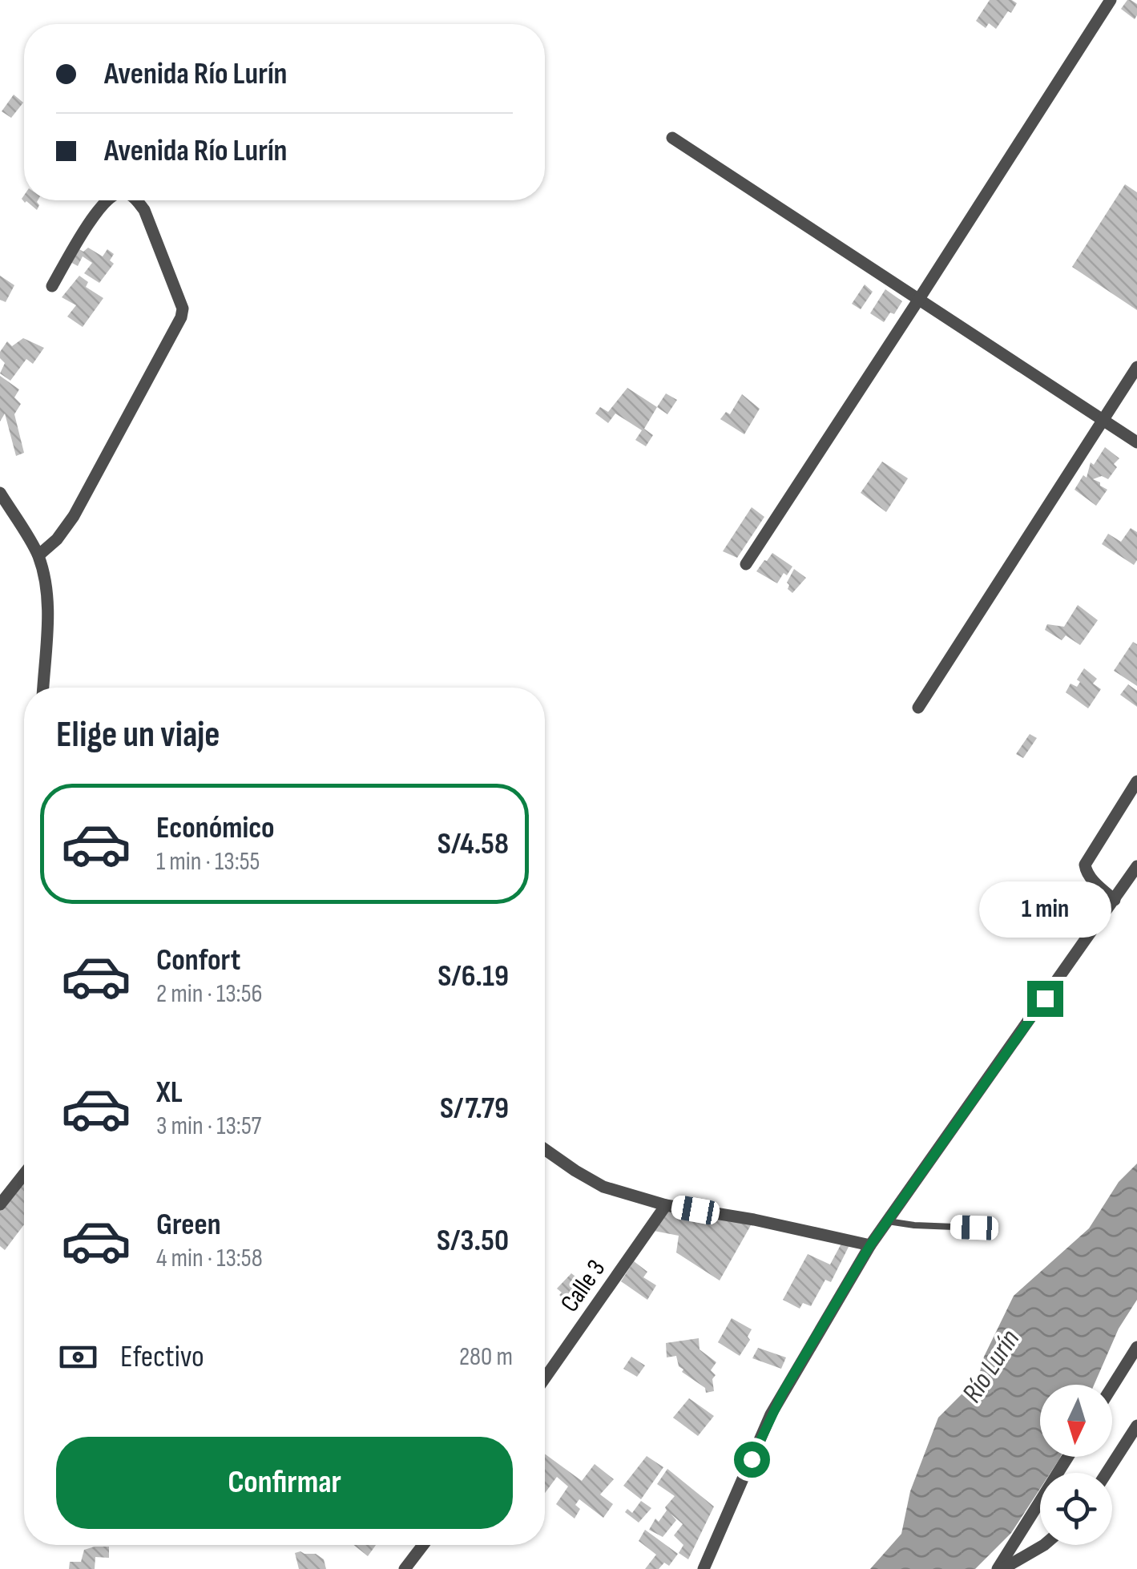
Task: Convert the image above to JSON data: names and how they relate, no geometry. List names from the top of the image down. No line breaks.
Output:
{"streets":{"street":["Calle 3"]},"water":["Río Lurín"],"north":"bottom","page":{"banner":["Avenida Río Lurín","Avenida Río Lurín"],"heading":"Elige un viaje","list":[{"name":"Económico","note":"1 min · 13:55","value":"S/4.58"},{"name":"Confort","note":"2 min · 13:56","value":"S/6.19"},{"name":"XL","note":"3 min · 13:57","value":"S/7.79"},{"name":"Green","note":"4 min · 13:58","value":"S/3.50"}],"bubble":"1 min","pay":["Efectivo","280 m"],"buttons":"Confirmar"}}
